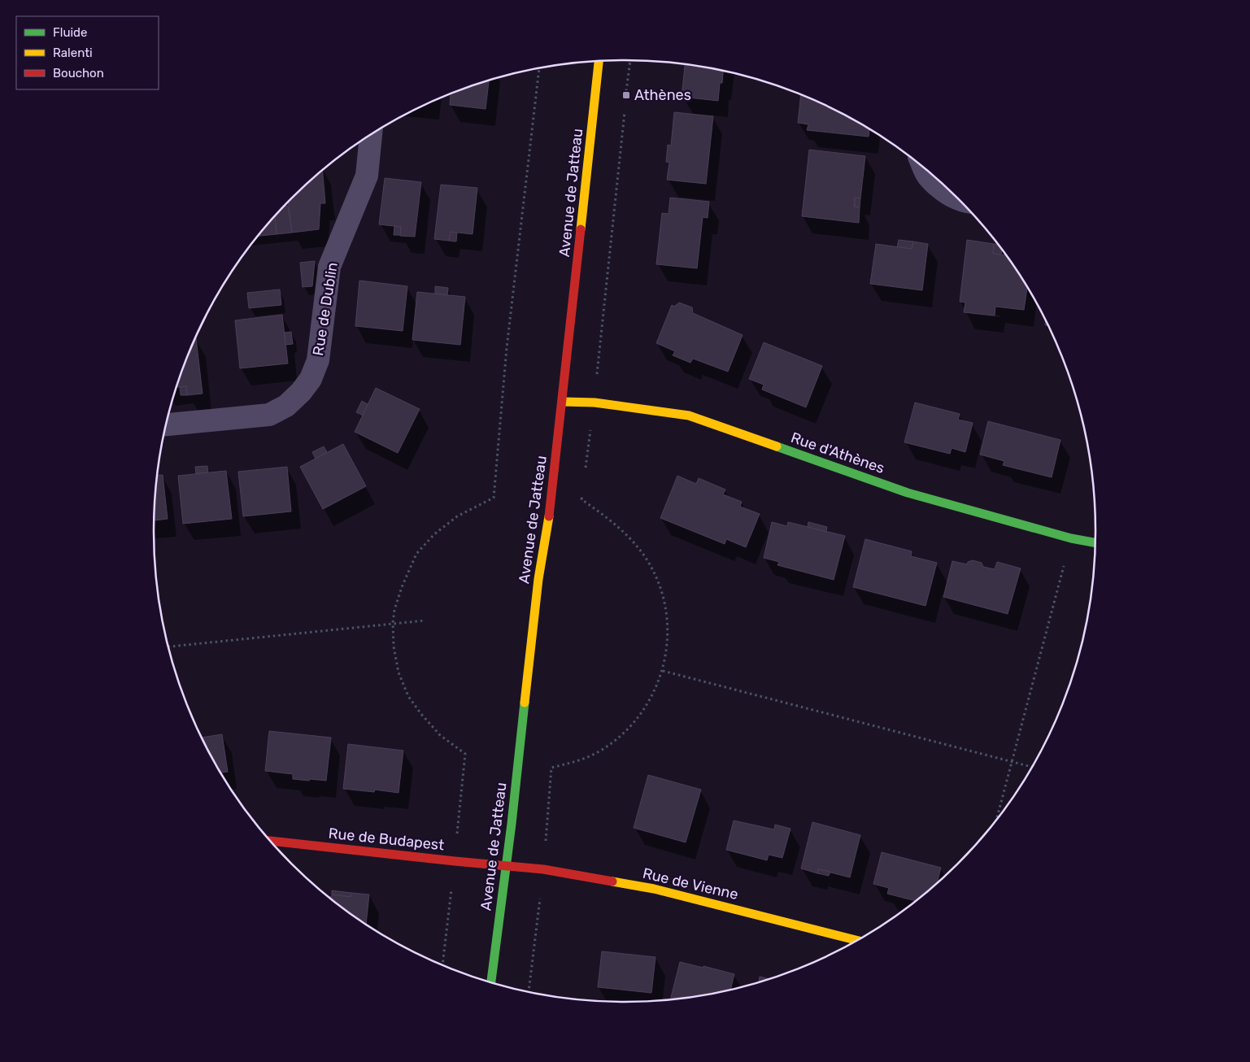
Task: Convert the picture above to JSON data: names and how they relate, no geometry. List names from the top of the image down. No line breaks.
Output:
{"streets":{"street":["Avenue de Jatteau","Rue de Dublin","Rue d'Athènes","Rue de Budapest","Rue de Vienne"]},"crossings":[["Avenue de Jatteau","Rue d'Athènes"],["Avenue de Jatteau","Rue de Budapest"],["Avenue de Jatteau","Rue de Vienne"],["Rue de Budapest","Rue de Vienne"]],"places":{"transit":["Athènes"]},"legend":["Fluide","Ralenti","Bouchon"]}
